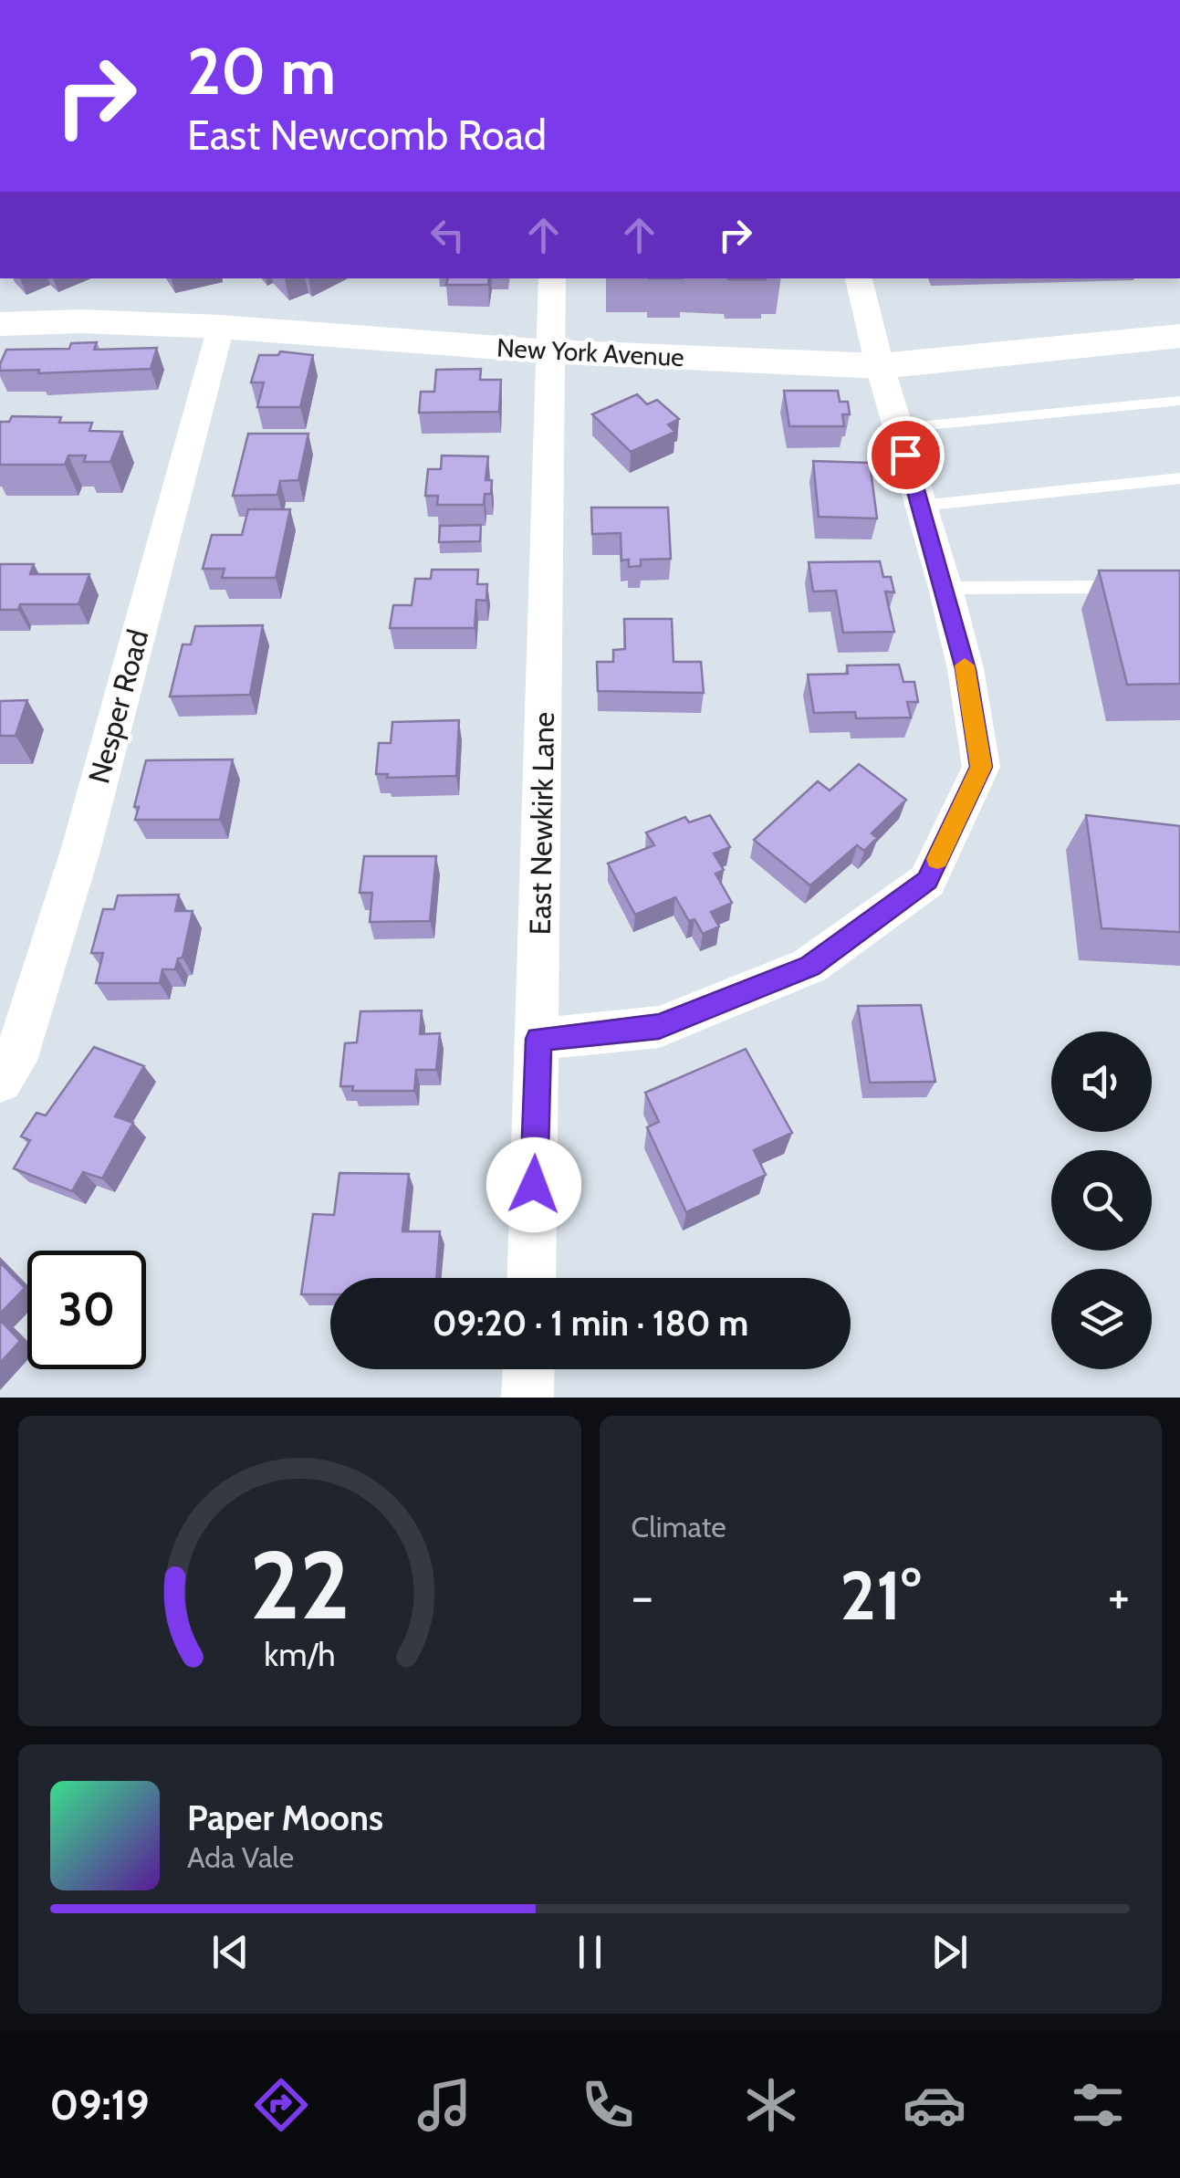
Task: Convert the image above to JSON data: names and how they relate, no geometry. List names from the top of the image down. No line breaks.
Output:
{"streets":{"street":["New York Avenue","Nesper Road","East Newkirk Lane"]},"crossings":[["New York Avenue","Nesper Road"],["New York Avenue","East Newkirk Lane"]],"page":{"turn":["20 m","East Newcomb Road"],"limit":"30","trip":"09:20 · 1 min · 180 m","tile":"Climate","heat":["−","21°","+"],"song":["Paper Moons","Ada Vale"],"tabs":"09:19","gauge":["22","km/h"]}}
